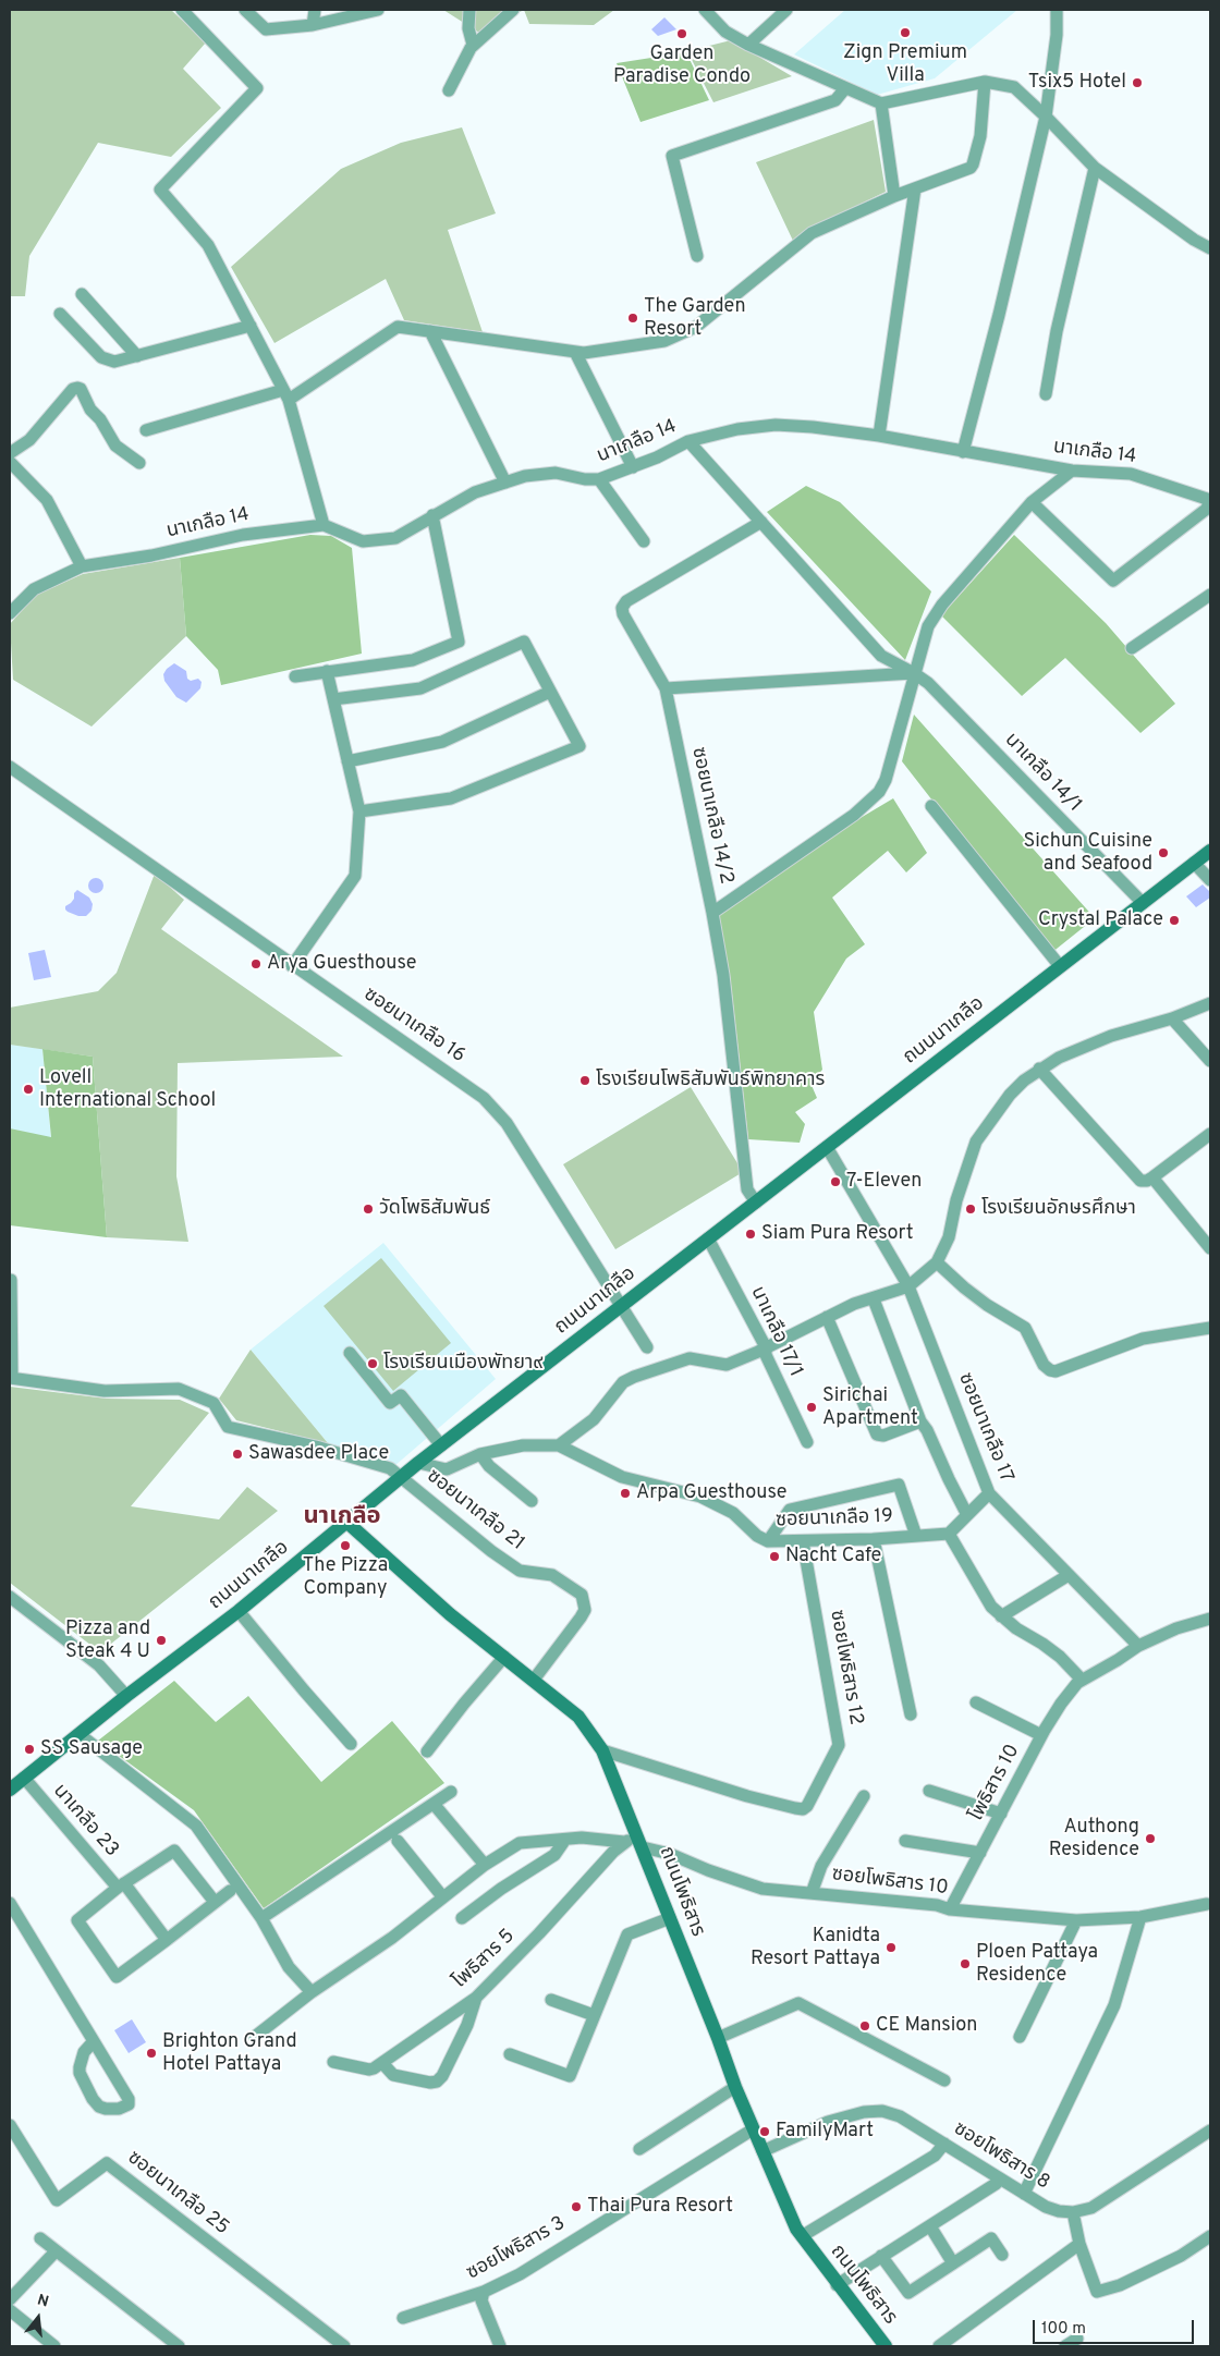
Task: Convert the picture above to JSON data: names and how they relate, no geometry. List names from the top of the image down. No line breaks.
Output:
{"streets":{"street":["นาเกลือ 14","นาเกลือ 14/1","ซอยนาเกลือ 14/2","ซอยนาเกลือ 16","ถนนนาเกลือ","นาเกลือ 17/1","ซอยนาเกลือ 17","ซอยนาเกลือ 21","ซอยนาเกลือ 19","ซอยโพธิสาร 12","โพธิสาร 10","นาเกลือ 23","ซอยโพธิสาร 10","ถนนโพธิสาร","โพธิสาร 5","ซอยโพธิสาร 8","ซอยนาเกลือ 25","ซอยโพธิสาร 3"]},"crossings":[["นาเกลือ 14","นาเกลือ 14/1"],["นาเกลือ 14/1","ซอยนาเกลือ 14/2"],["นาเกลือ 14/1","ถนนนาเกลือ"],["ซอยนาเกลือ 14/2","ถนนนาเกลือ"],["ซอยนาเกลือ 16","ถนนนาเกลือ"],["ถนนนาเกลือ","นาเกลือ 17/1"],["ถนนนาเกลือ","ซอยนาเกลือ 17"],["ถนนนาเกลือ","ซอยนาเกลือ 21"],["ถนนนาเกลือ","ซอยนาเกลือ 19"],["ถนนนาเกลือ","นาเกลือ 23"],["ถนนนาเกลือ","ถนนโพธิสาร"],["ซอยนาเกลือ 17","โพธิสาร 10"],["ซอยนาเกลือ 21","ถนนโพธิสาร"],["ซอยนาเกลือ 19","ซอยโพธิสาร 12"],["ซอยโพธิสาร 12","ถนนโพธิสาร"],["โพธิสาร 10","ซอยโพธิสาร 10"],["ซอยโพธิสาร 10","ถนนโพธิสาร"],["ซอยโพธิสาร 10","โพธิสาร 5"],["ถนนโพธิสาร","โพธิสาร 5"],["ถนนโพธิสาร","ซอยโพธิสาร 8"],["ถนนโพธิสาร","ซอยโพธิสาร 3"]],"districts":["นาเกลือ"],"places":["Zign Premium Villa","Garden Paradise Condo","Tsix5 Hotel","The Garden Resort","Sichun Cuisine and Seafood","Crystal Palace","Arya Guesthouse","โรงเรียนโพธิสัมพันธ์พิทยาคาร","Lovell International School","7-Eleven","วัดโพธิสัมพันธ์","โรงเรียนอักษรศึกษา","Siam Pura Resort","โรงเรียนเมืองพัทยา๙","Sirichai Apartment","Sawasdee Place","Arpa Guesthouse","The Pizza Company","Nacht Cafe","Pizza and Steak 4 U","SS Sausage","Authong Residence","Kanidta Resort Pattaya","Ploen Pattaya Residence","CE Mansion","Brighton Grand Hotel Pattaya","FamilyMart","Thai Pura Resort"],"scale_bar":"100 m","north":"top"}
